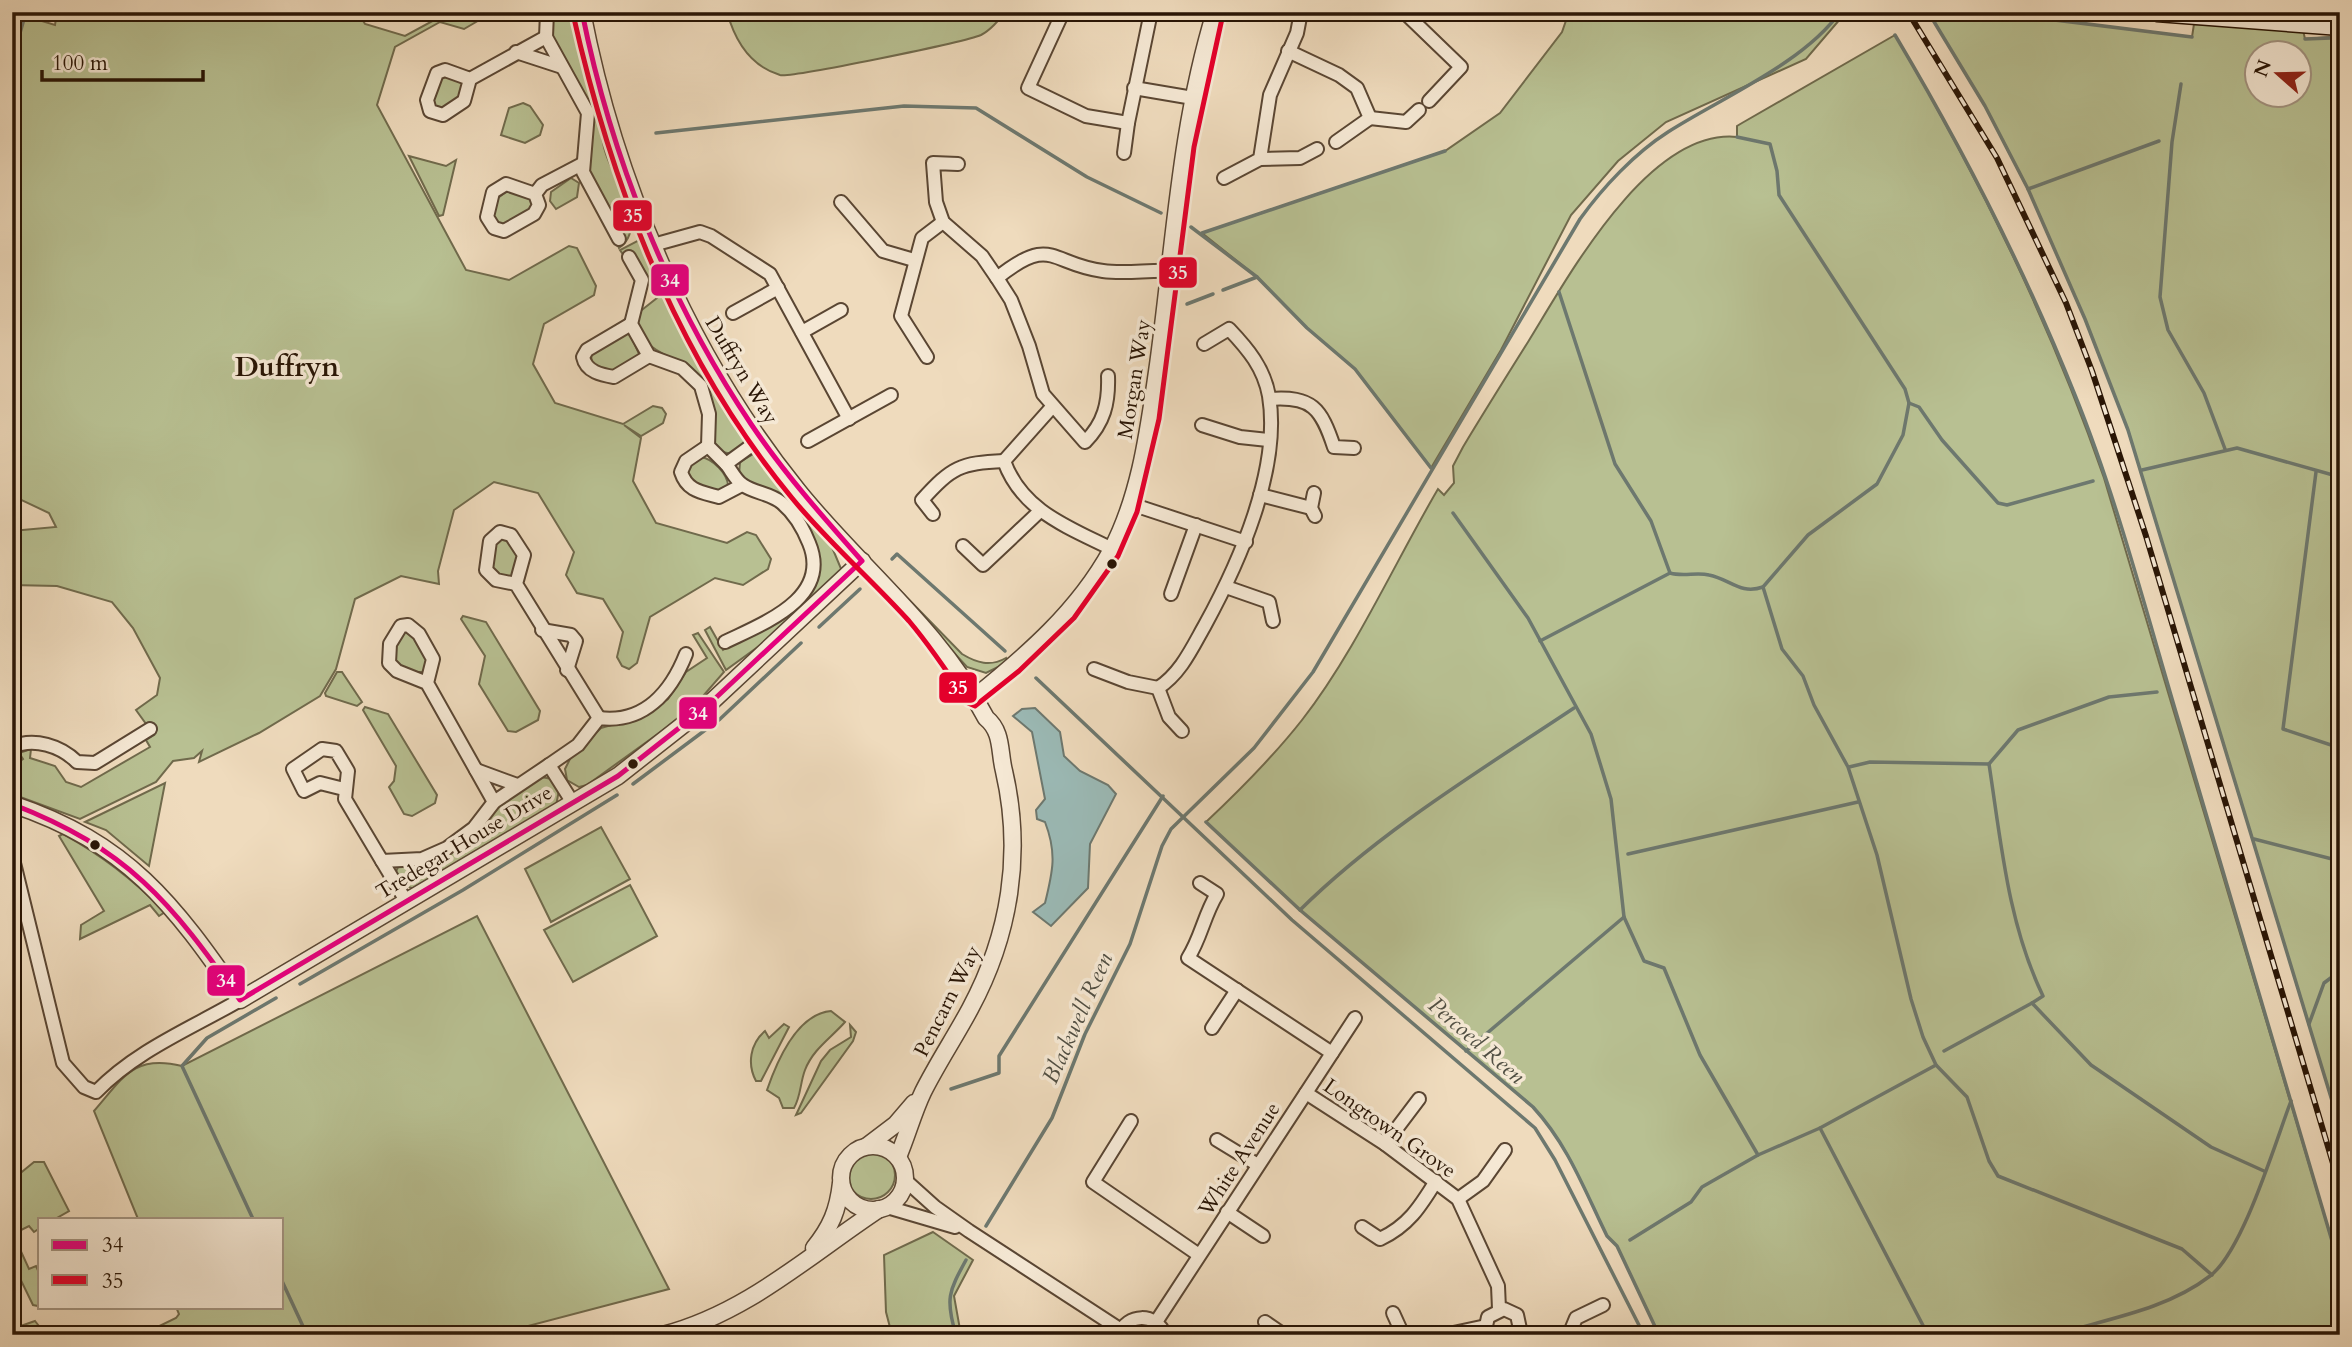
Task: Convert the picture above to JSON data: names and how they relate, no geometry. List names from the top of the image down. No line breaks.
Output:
{"streets":{"street":["Duffryn Way","Morgan Way","Tredegar House Drive","Pencarn Way","Longtown Grove","White Avenue"]},"crossings":[["Duffryn Way","Tredegar House Drive"],["Duffryn Way","Pencarn Way"],["Morgan Way","Pencarn Way"],["Tredegar House Drive","Pencarn Way"],["Longtown Grove","White Avenue"]],"districts":["Duffryn"],"water":["Blackwell Reen","Percoed Reen"],"lines":["transit line 34","transit line 35"],"legend":["34","35"],"scale_bar":"100 m","north":"left"}
